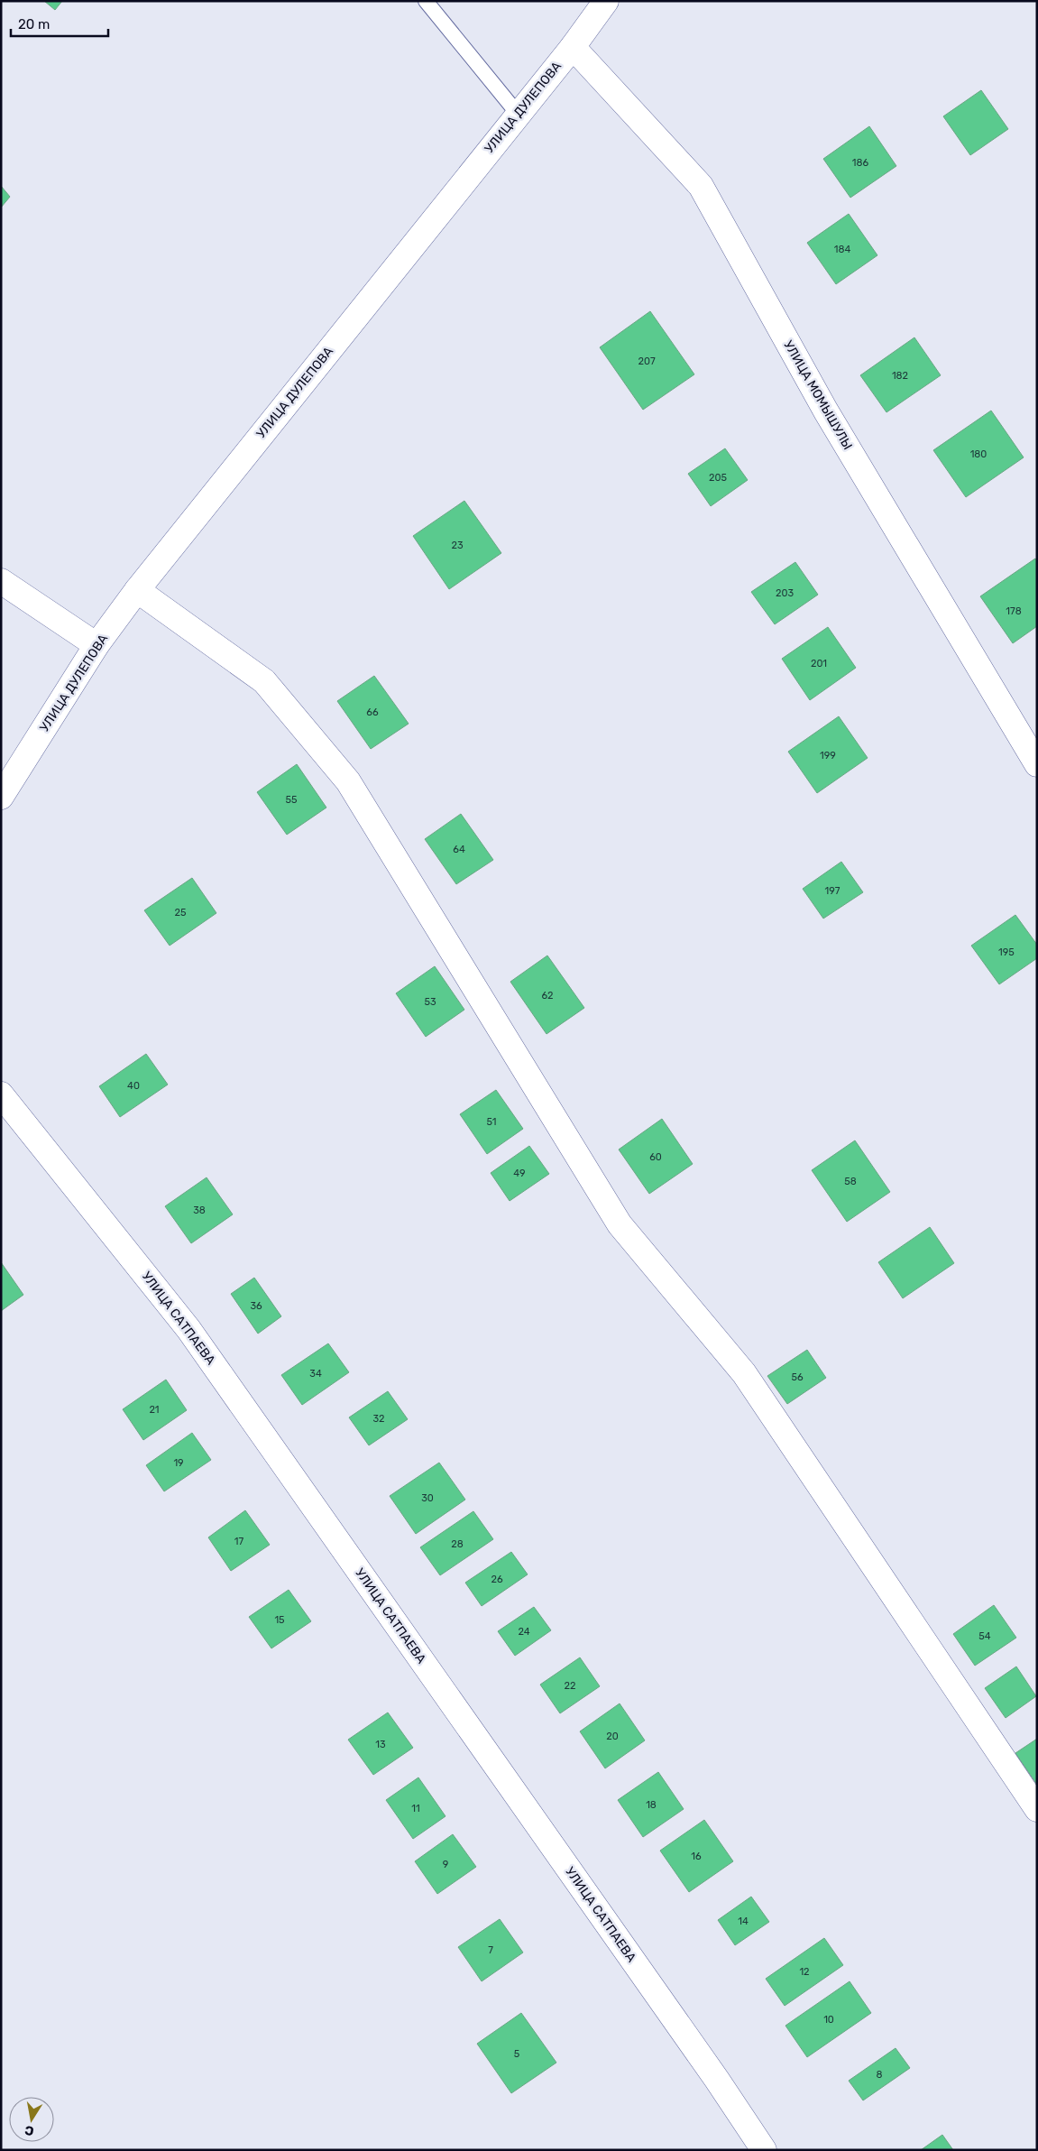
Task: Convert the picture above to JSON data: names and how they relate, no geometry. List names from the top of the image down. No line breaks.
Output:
{"streets":{"street":["УЛИЦА ДУЛЕПОВА","УЛИЦА МОМЫШУЛЫ","УЛИЦА САТПАЕВА"]},"crossings":[["УЛИЦА ДУЛЕПОВА","УЛИЦА МОМЫШУЛЫ"]],"house_numbers":["186","184","207","182","180","205","23","203","178","201","66","199","55","64","197","25","195","62","53","40","51","60","49","58","38","36","34","56","21","32","19","30","17","28","26","15","24","54","22","20","13","18","11","16","9","14","7","12","10","5","8"],"scale_bar":"20 m","north":"bottom"}
